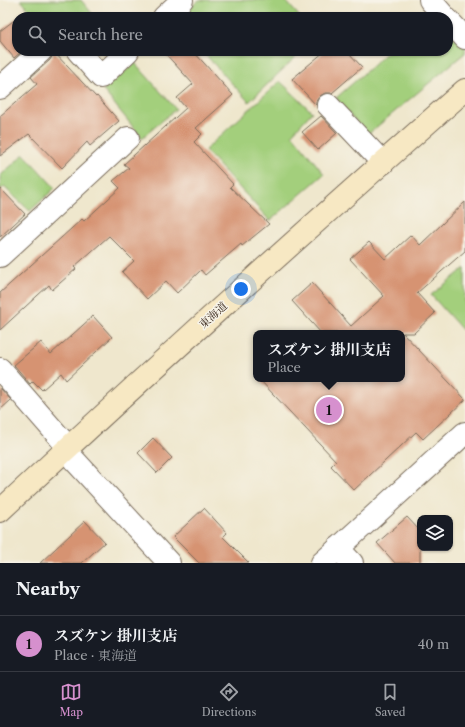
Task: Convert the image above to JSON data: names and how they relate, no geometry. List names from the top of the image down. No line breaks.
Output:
{"streets":{"main road":["東海道"]},"page":{"search":"Search here","popup":["スズケン 掛川支店","Place"],"pins":"1","heading":"Nearby","list":[{"mark":"1","name":"スズケン 掛川支店","note":"Place · 東海道","value":"40 m"}],"nav":["Map","Directions","Saved"]}}
